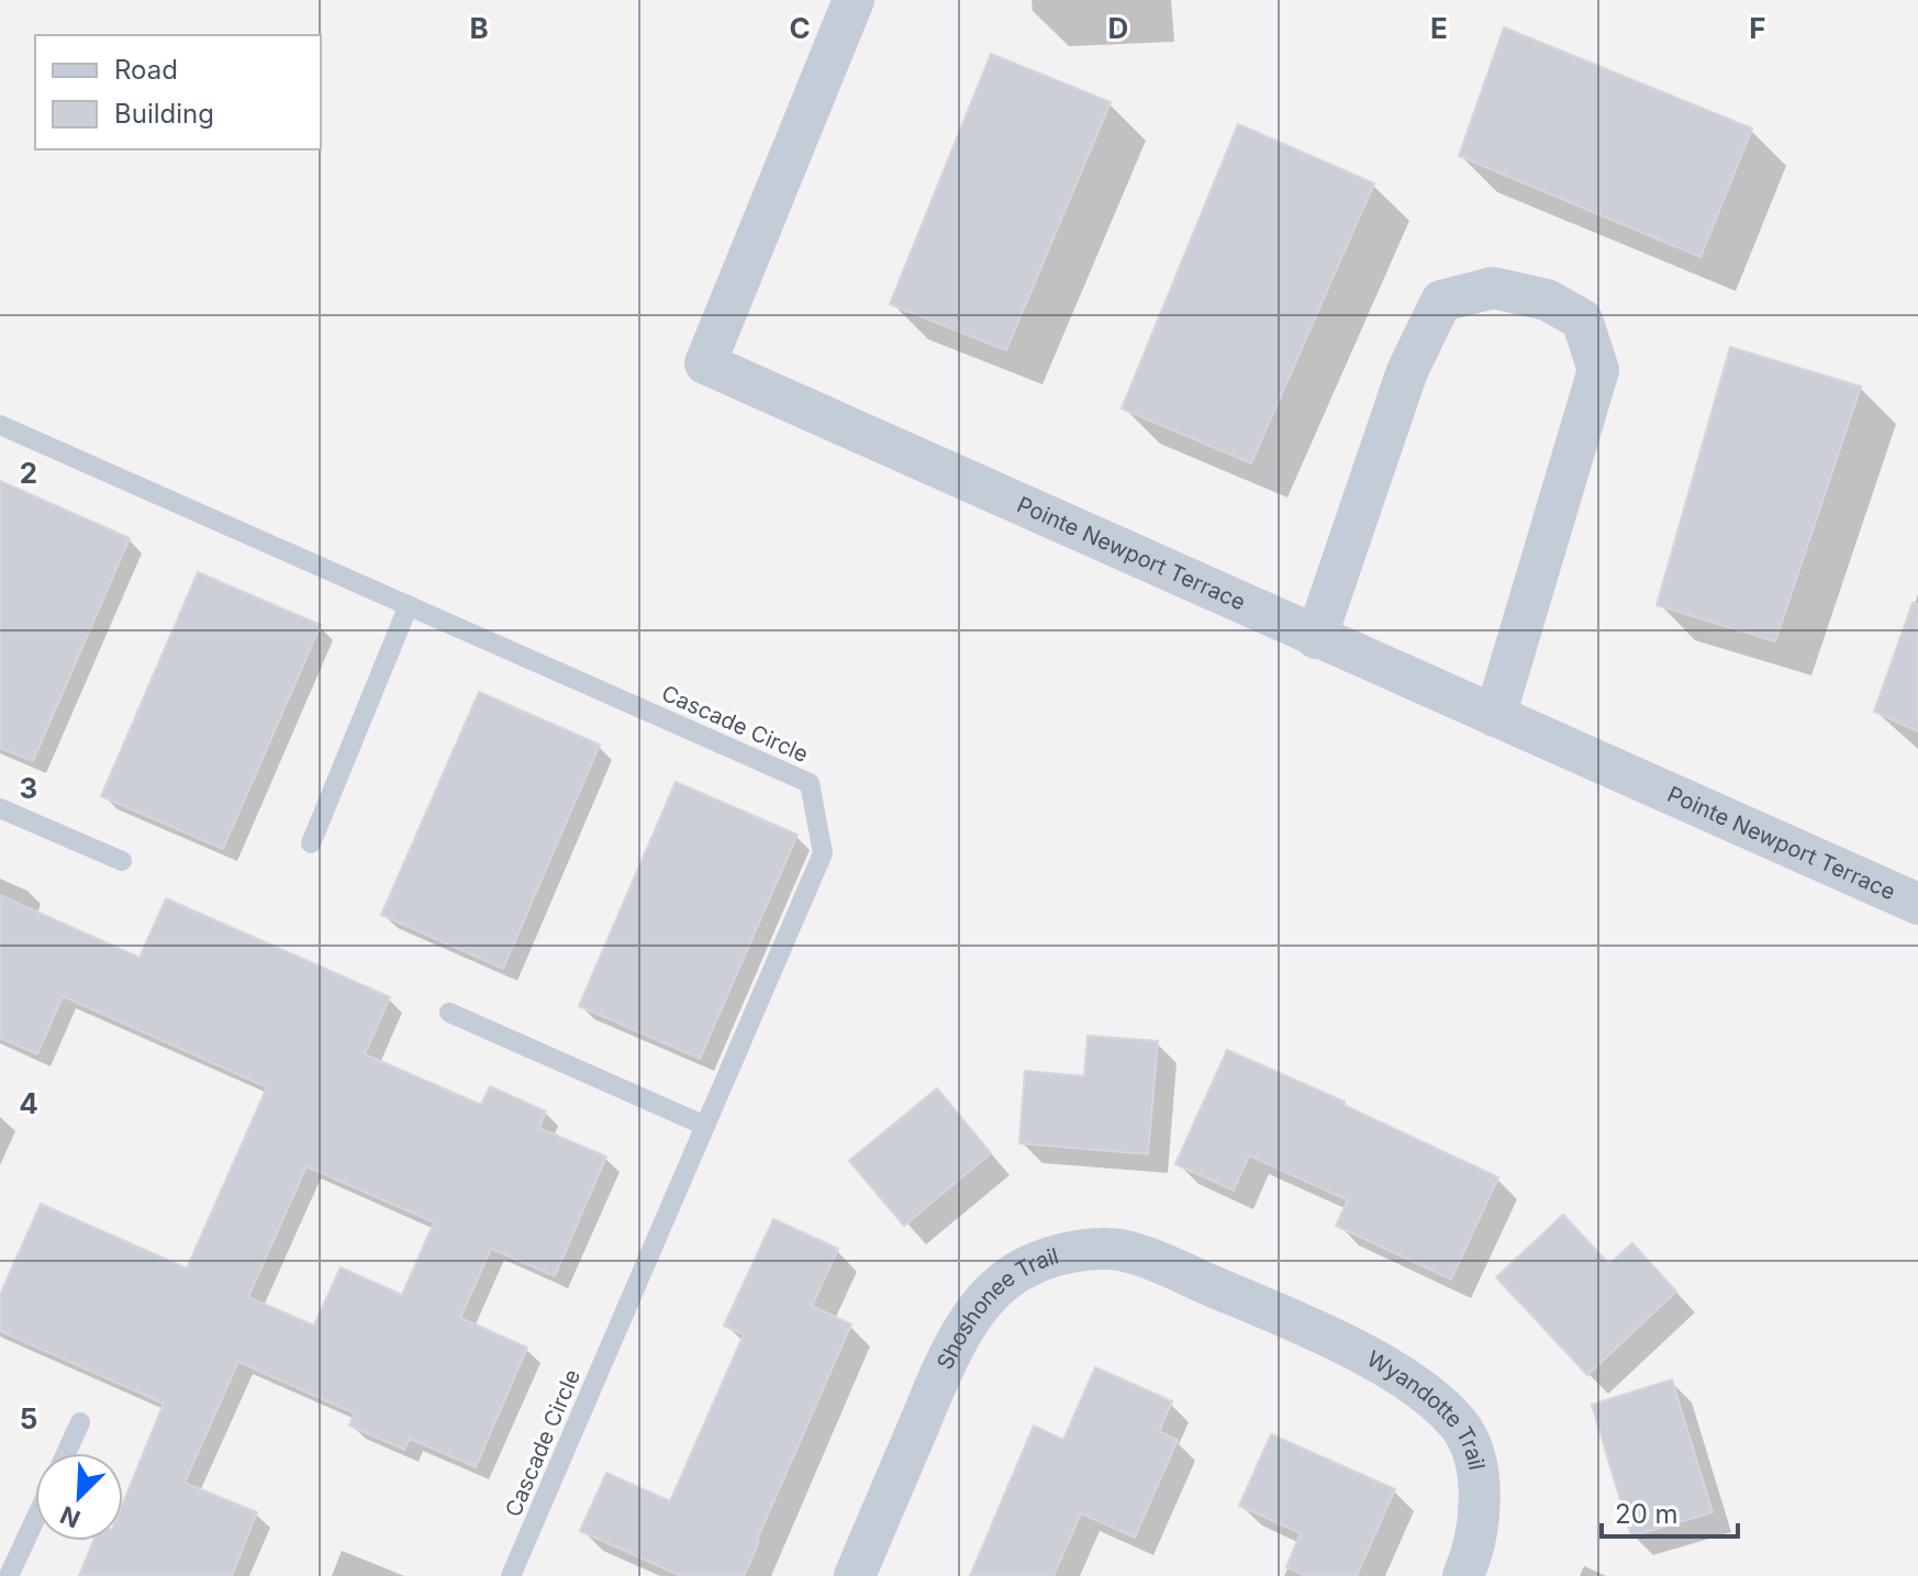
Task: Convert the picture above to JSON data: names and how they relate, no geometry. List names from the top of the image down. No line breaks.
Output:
{"streets":{"street":["Pointe Newport Terrace","Shoshonee Trail","Wyandotte Trail"],"lane":["Cascade Circle"]},"crossings":[["Shoshonee Trail","Wyandotte Trail"]],"legend":["Road","Building"],"scale_bar":"20 m","north":"bottom left","grid":{"columns":["B","C","D","E","F"],"rows":["2","3","4","5"]}}
